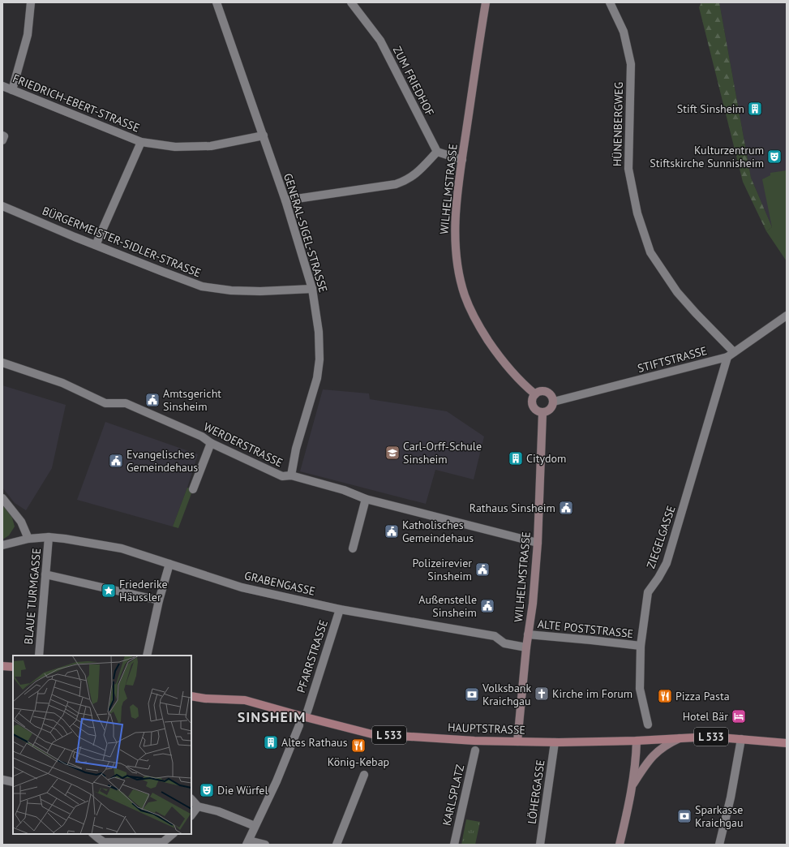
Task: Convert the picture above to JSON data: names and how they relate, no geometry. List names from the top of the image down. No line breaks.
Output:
{"streets":{"main road":["WILHELMSTRASSE","HAUPTSTRASSE","L 533"],"street":["ZUM FRIEDHOF","FRIEDRICH-EBERT-STRASSE","HÜNENBERGWEG","GENERAL-SIGEL-STRASSE","BÜRGERMEISTER-SIDLER-STRASSE","STIFTSTRASSE","WERDERSTRASSE","ZIEGELGASSE","GRABENGASSE","BLAUE TURMGASSE","ALTE POSTSTRASSE","PFARRSTRASSE","LÖHERGASSE","KARLSPLATZ"]},"crossings":[["FRIEDRICH-EBERT-STRASSE","GENERAL-SIGEL-STRASSE"],["FRIEDRICH-EBERT-STRASSE","BÜRGERMEISTER-SIDLER-STRASSE"],["HÜNENBERGWEG","STIFTSTRASSE"],["HÜNENBERGWEG","ZIEGELGASSE"],["WILHELMSTRASSE","STIFTSTRASSE"],["WILHELMSTRASSE","WERDERSTRASSE"],["WILHELMSTRASSE","GRABENGASSE"],["WILHELMSTRASSE","ALTE POSTSTRASSE"],["WILHELMSTRASSE","HAUPTSTRASSE"],["GENERAL-SIGEL-STRASSE","BÜRGERMEISTER-SIDLER-STRASSE"],["GENERAL-SIGEL-STRASSE","WERDERSTRASSE"],["STIFTSTRASSE","ZIEGELGASSE"],["ZIEGELGASSE","ALTE POSTSTRASSE"],["GRABENGASSE","BLAUE TURMGASSE"],["GRABENGASSE","PFARRSTRASSE"],["HAUPTSTRASSE","LÖHERGASSE"]],"districts":["SINSHEIM"],"places":{"building":["Stift Sinsheim","Citydom","Altes Rathaus"],"theatre":["Kulturzentrum Stiftskirche Sunnisheim","Die Würfel"],"public building":["Amtsgericht Sinsheim","Evangelisches Gemeindehaus","Rathaus Sinsheim","Katholisches Gemeindehaus","Polizeirevier Sinsheim","Außenstelle Sinsheim"],"school or university":["Carl-Orff-Schule Sinsheim"],"place":["Friederike Häussler"],"church":["Kirche im Forum"],"bank":["Volksbank Kraichgau","Sparkasse Kraichgau"],"restaurant":["Pizza Pasta","König-Kebap"],"hotel":["Hotel Bär"]}}
